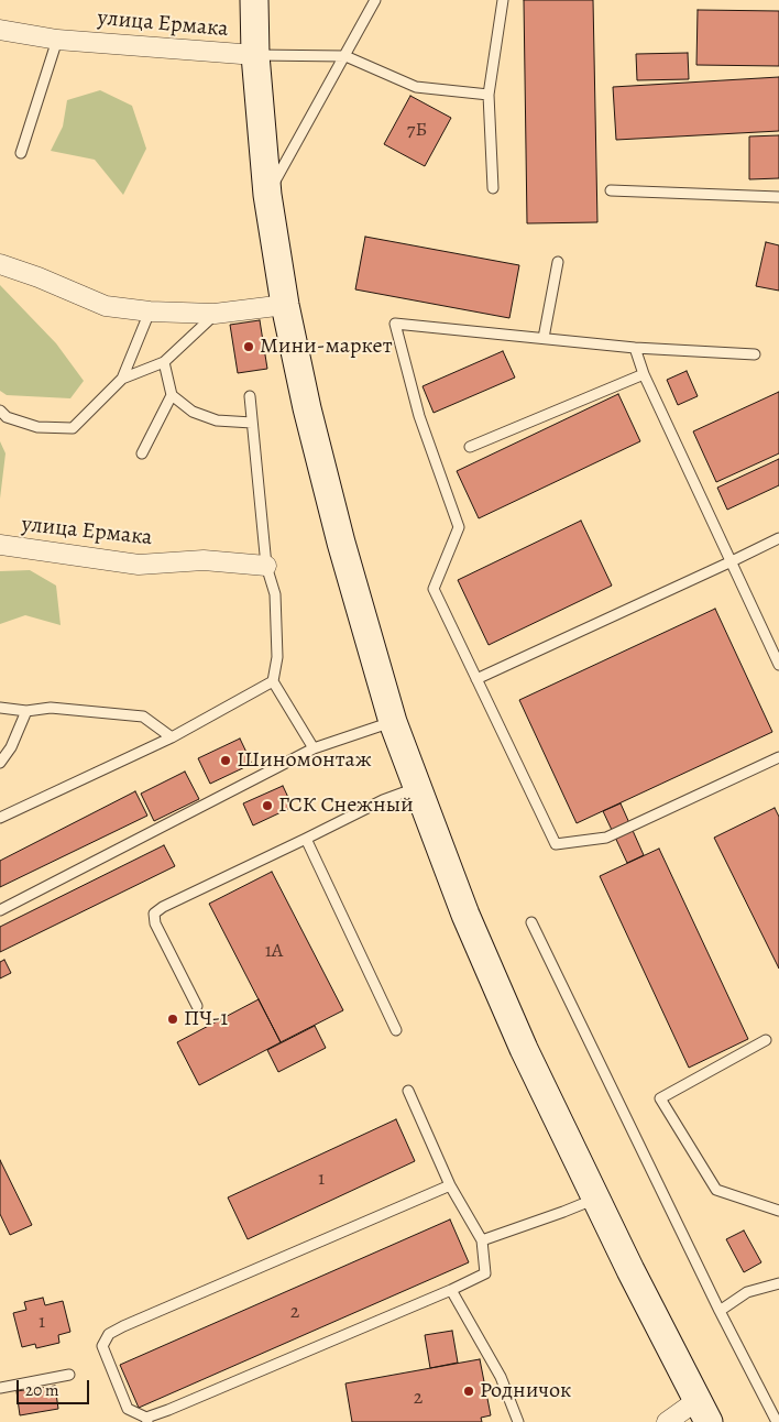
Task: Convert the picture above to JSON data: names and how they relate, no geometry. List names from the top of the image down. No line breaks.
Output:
{"streets":{"street":["улица Ермака"]},"places":["Мини-маркет","Шиномонтаж","ГСК Снежный","ПЧ-1","Родничок"],"house_numbers":["7Б","1А","1","2","1","2"],"scale_bar":"20 m"}
